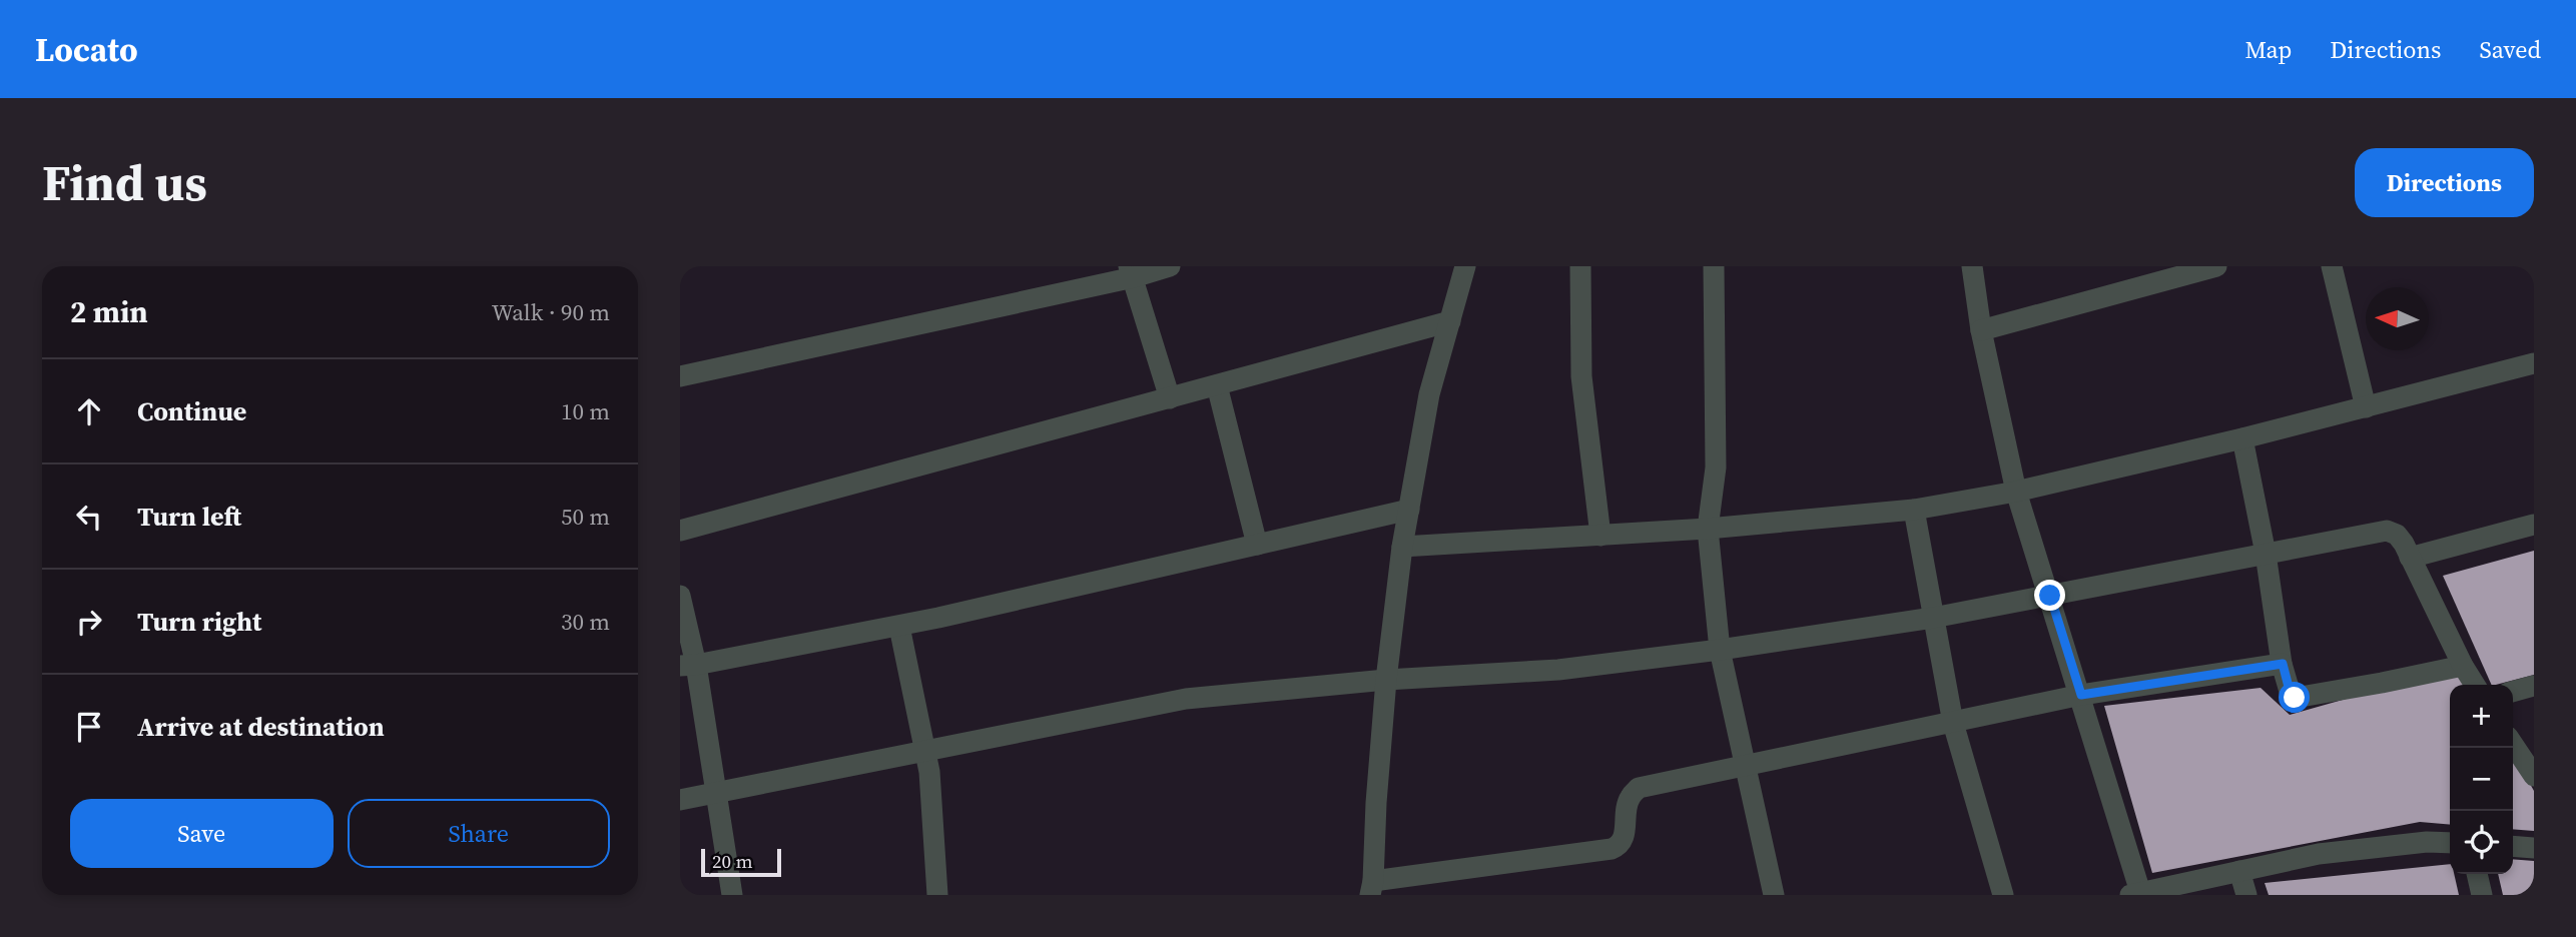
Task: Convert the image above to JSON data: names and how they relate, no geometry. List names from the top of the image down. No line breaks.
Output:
{"scale_bar":"20 m","north":"left","page":{"header":"Locato","nav":["Map","Directions","Saved"],"buttons":["Directions",["Save","Share"]],"title":"Find us","heading":["2 min","Walk · 90 m"],"list":[["Continue","10 m"],["Turn left","50 m"],["Turn right","30 m"],"Arrive at destination"],"map_buttons":["+","−"],"scale":"20 m"}}
